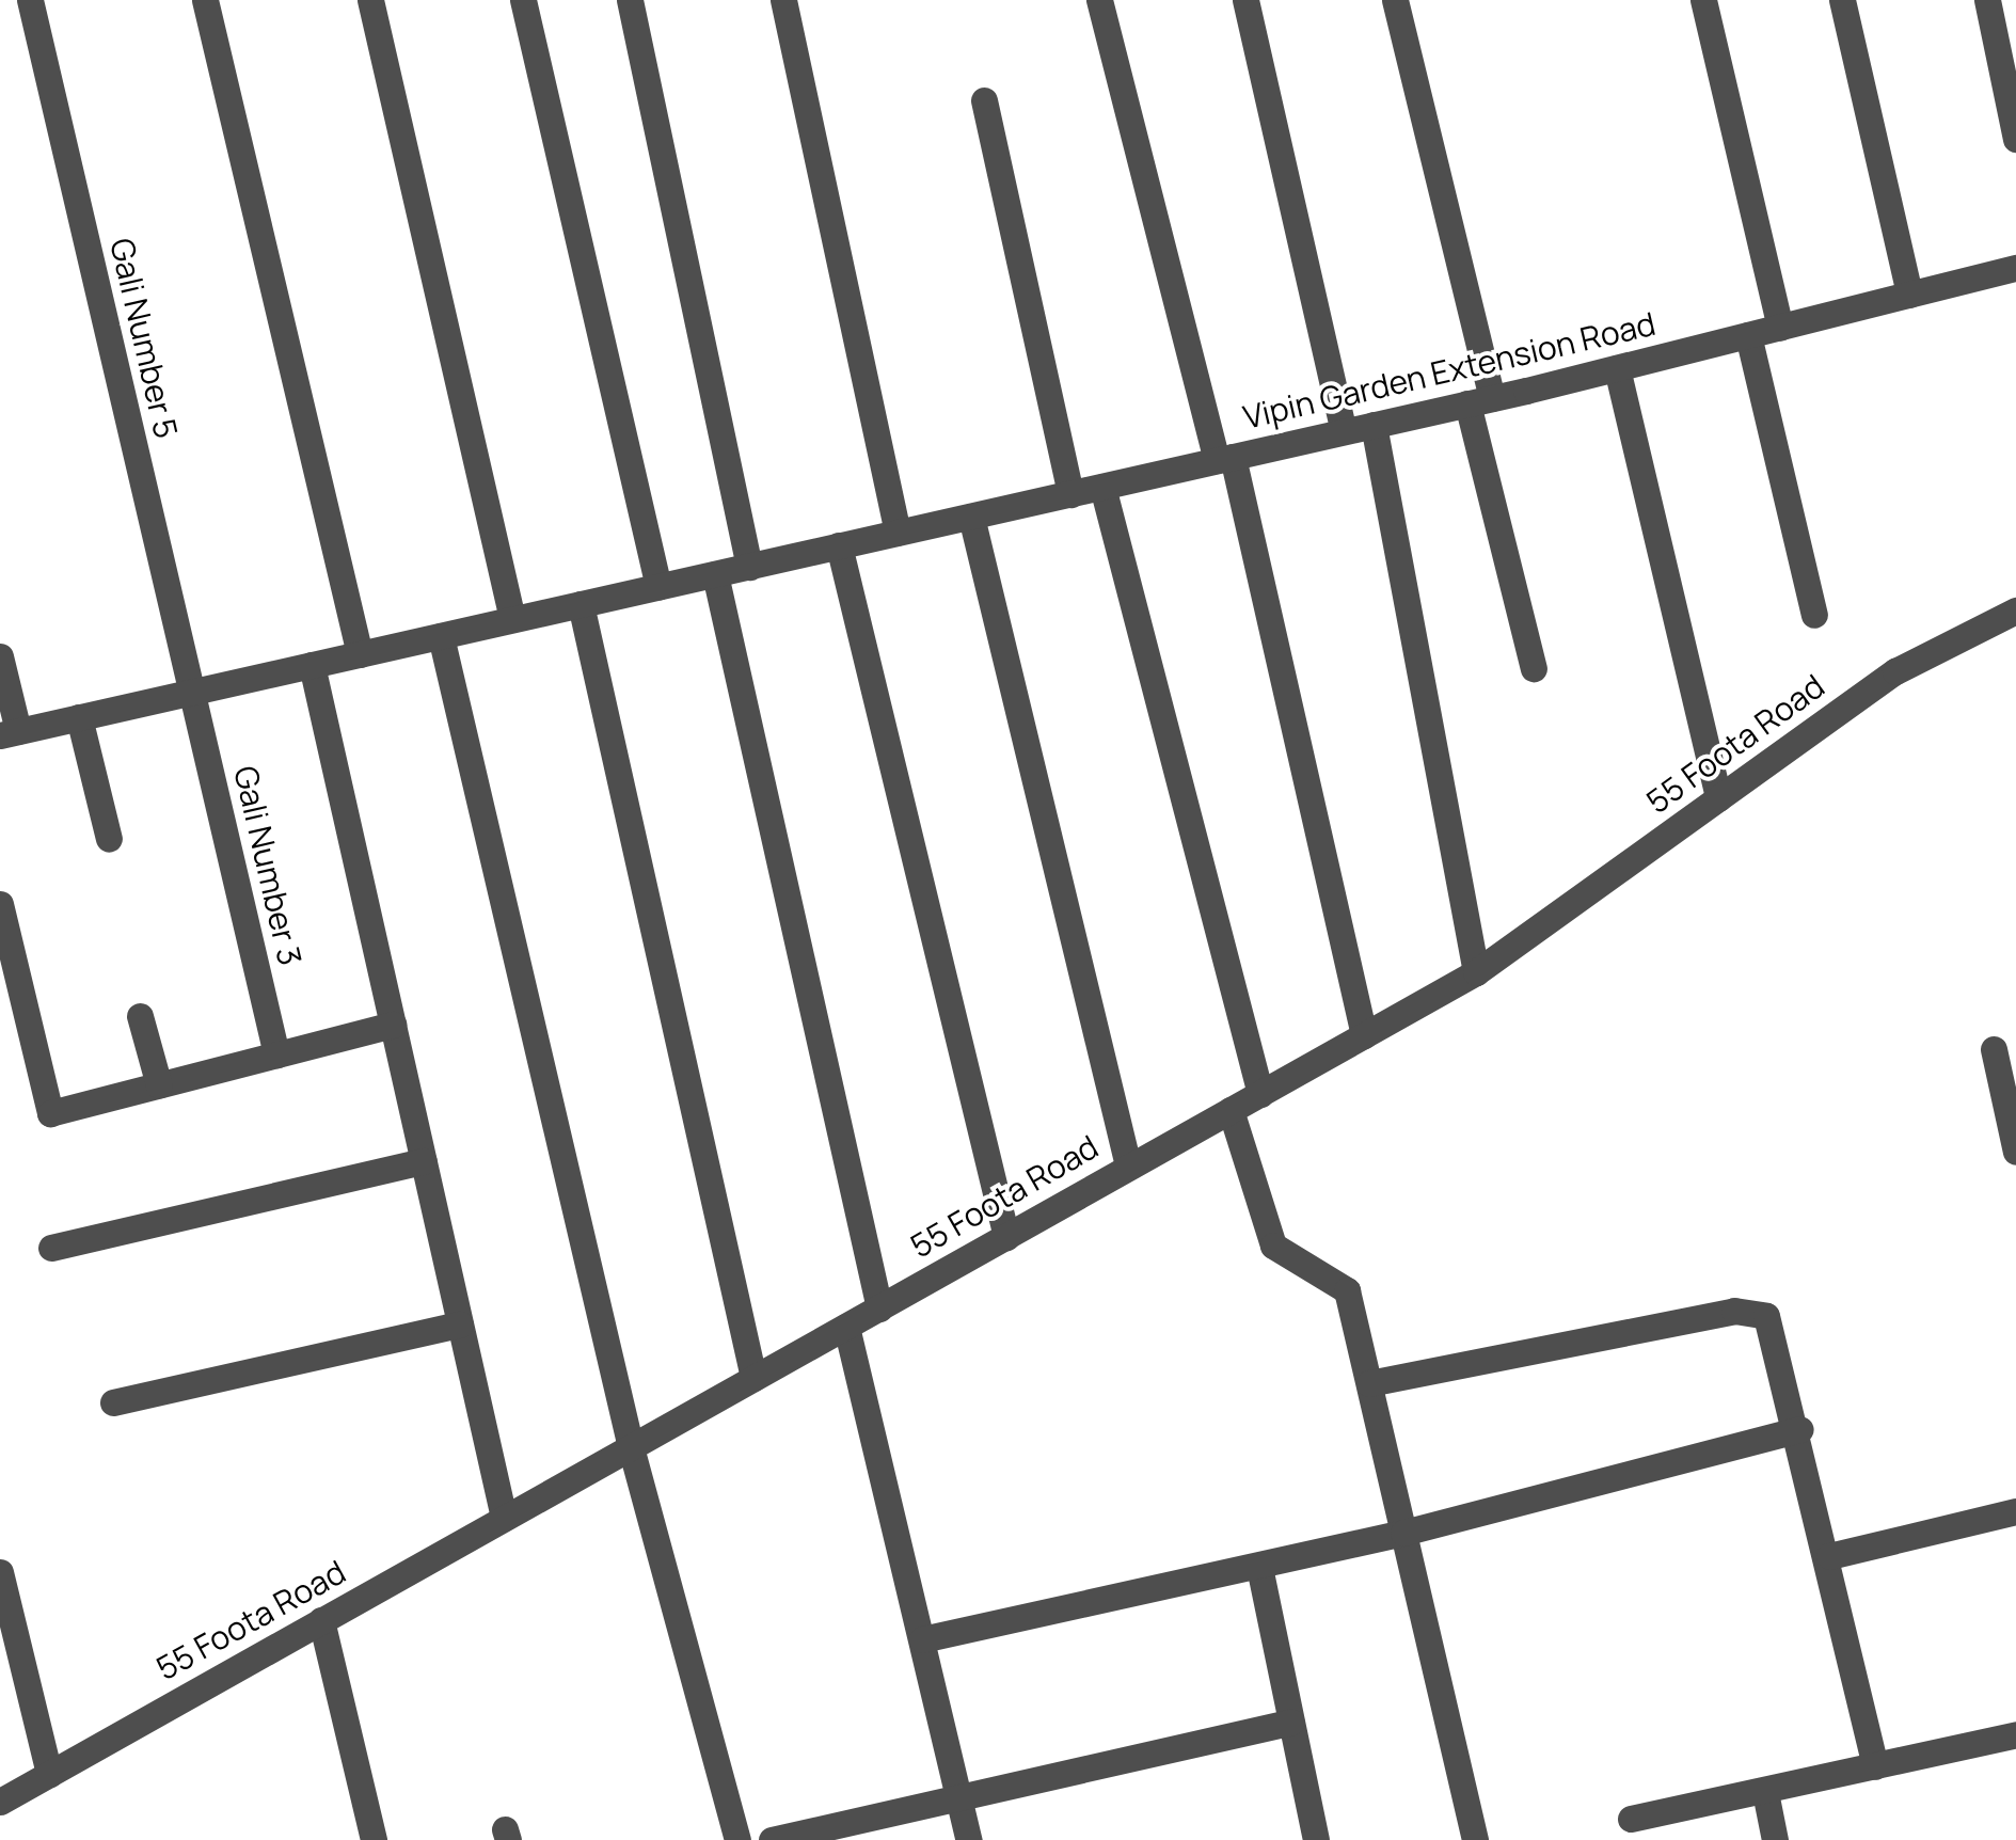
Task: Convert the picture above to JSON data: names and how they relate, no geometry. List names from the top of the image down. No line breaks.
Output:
{"streets":{"street":["Gali Number 5","Vipin Garden Extension Road","55 Foota Road","Gali Number 3"]},"crossings":[["Gali Number 5","Vipin Garden Extension Road"],["Gali Number 5","Gali Number 3"],["Vipin Garden Extension Road","Gali Number 3"]]}
